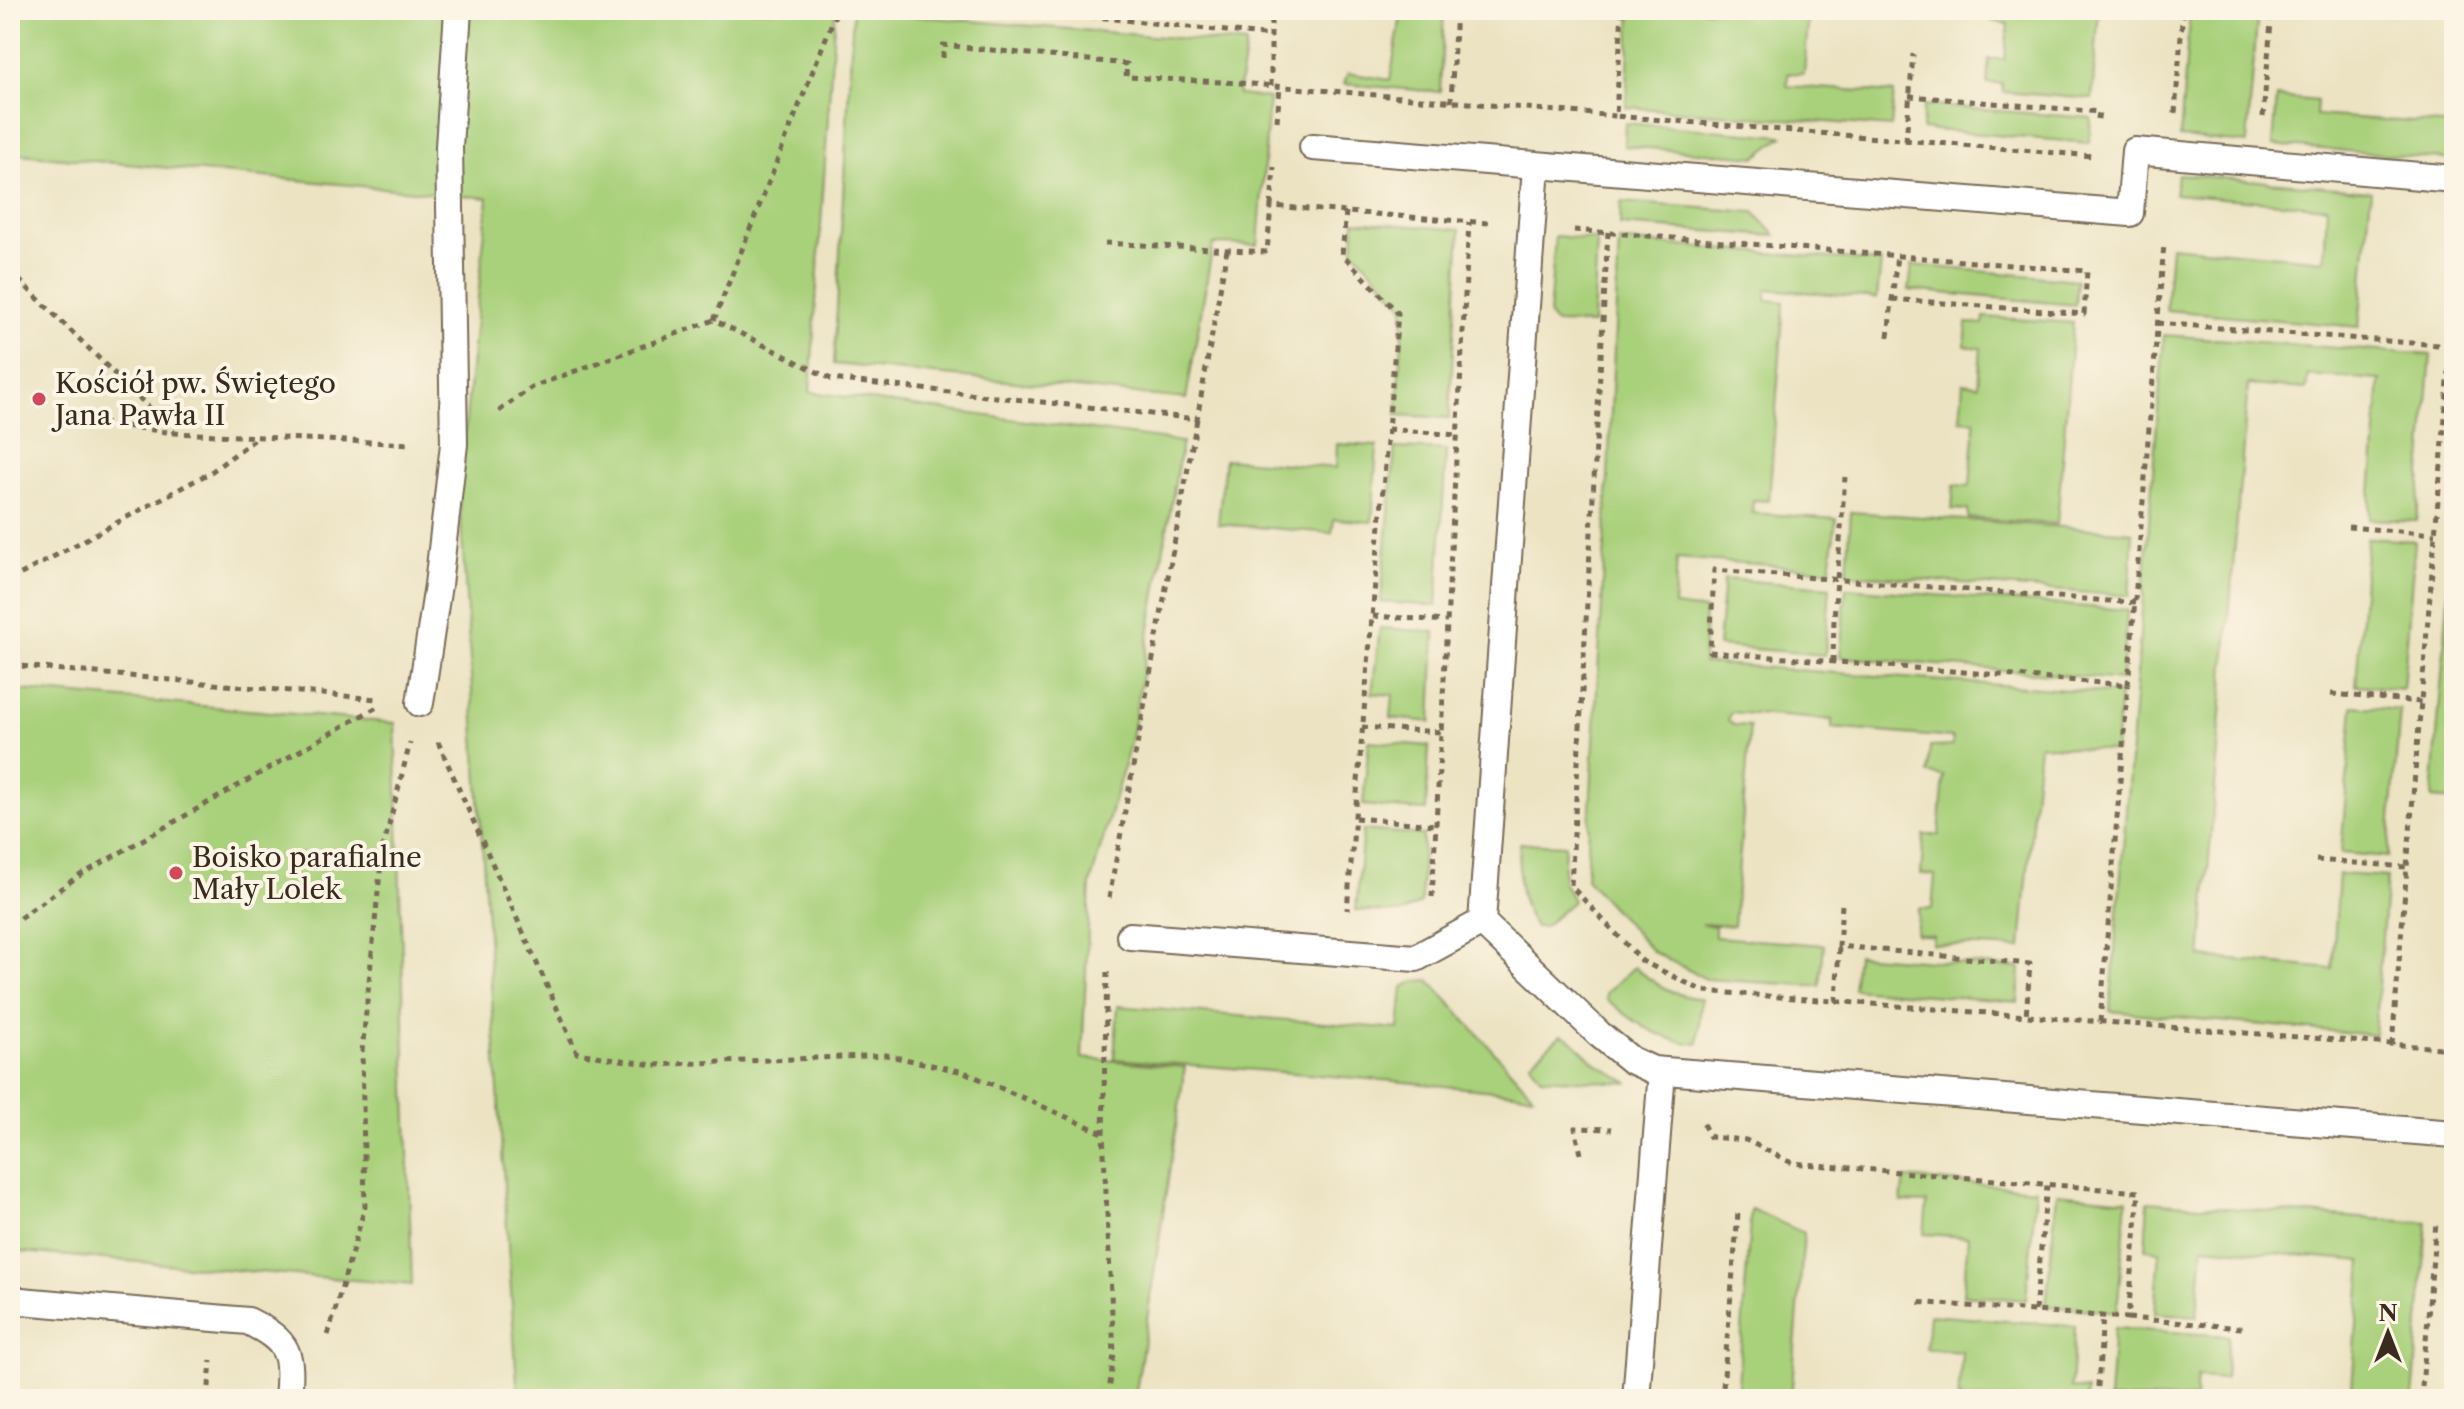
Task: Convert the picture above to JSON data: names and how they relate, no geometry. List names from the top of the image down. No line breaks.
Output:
{"places":["Kościół pw. Świętego Jana Pawła II","Boisko parafialne Mały Lolek"],"north":"top"}
